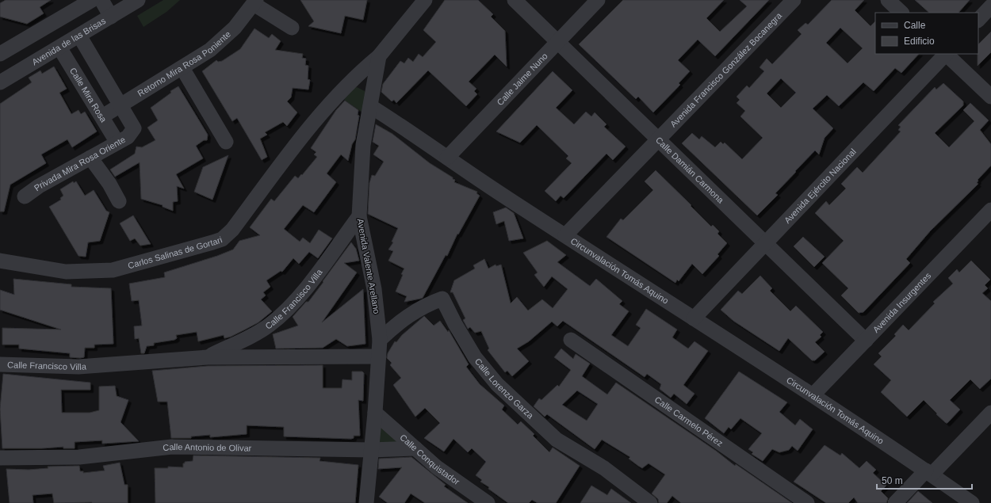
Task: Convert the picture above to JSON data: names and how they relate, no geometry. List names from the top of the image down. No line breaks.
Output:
{"streets":{"street":["Avenida de las Brisas","Retorno Mira Rosa Poniente","Avenida Francisco González Bocanegra","Calle Jaime Nuno","Calle Mira Rosa","Privada Mira Rosa Oriente","Calle Damián Carmona","Avenida Ejército Nacional","Carlos Salinas de Gortari","Avenida Valente Arellano","Circunvalación Tomás Aquino","Calle Francisco Villa","Avenida Insurgentes","Calle Lorenzo Garza","Calle Carmelo Pérez","Calle Antonio de Olivar","Calle Conquistador"]},"crossings":[["Avenida de las Brisas","Calle Mira Rosa"],["Retorno Mira Rosa Poniente","Calle Mira Rosa"],["Retorno Mira Rosa Poniente","Privada Mira Rosa Oriente"],["Avenida Francisco González Bocanegra","Calle Damián Carmona"],["Avenida Francisco González Bocanegra","Circunvalación Tomás Aquino"],["Calle Jaime Nuno","Calle Damián Carmona"],["Calle Jaime Nuno","Circunvalación Tomás Aquino"],["Calle Mira Rosa","Privada Mira Rosa Oriente"],["Calle Damián Carmona","Avenida Ejército Nacional"],["Calle Damián Carmona","Avenida Insurgentes"],["Avenida Ejército Nacional","Circunvalación Tomás Aquino"],["Avenida Valente Arellano","Circunvalación Tomás Aquino"],["Avenida Valente Arellano","Calle Francisco Villa"],["Avenida Valente Arellano","Calle Lorenzo Garza"],["Avenida Valente Arellano","Calle Antonio de Olivar"],["Avenida Valente Arellano","Calle Conquistador"],["Circunvalación Tomás Aquino","Avenida Insurgentes"],["Calle Antonio de Olivar","Calle Conquistador"]],"legend":["Calle","Edificio"],"scale_bar":"50 m"}
